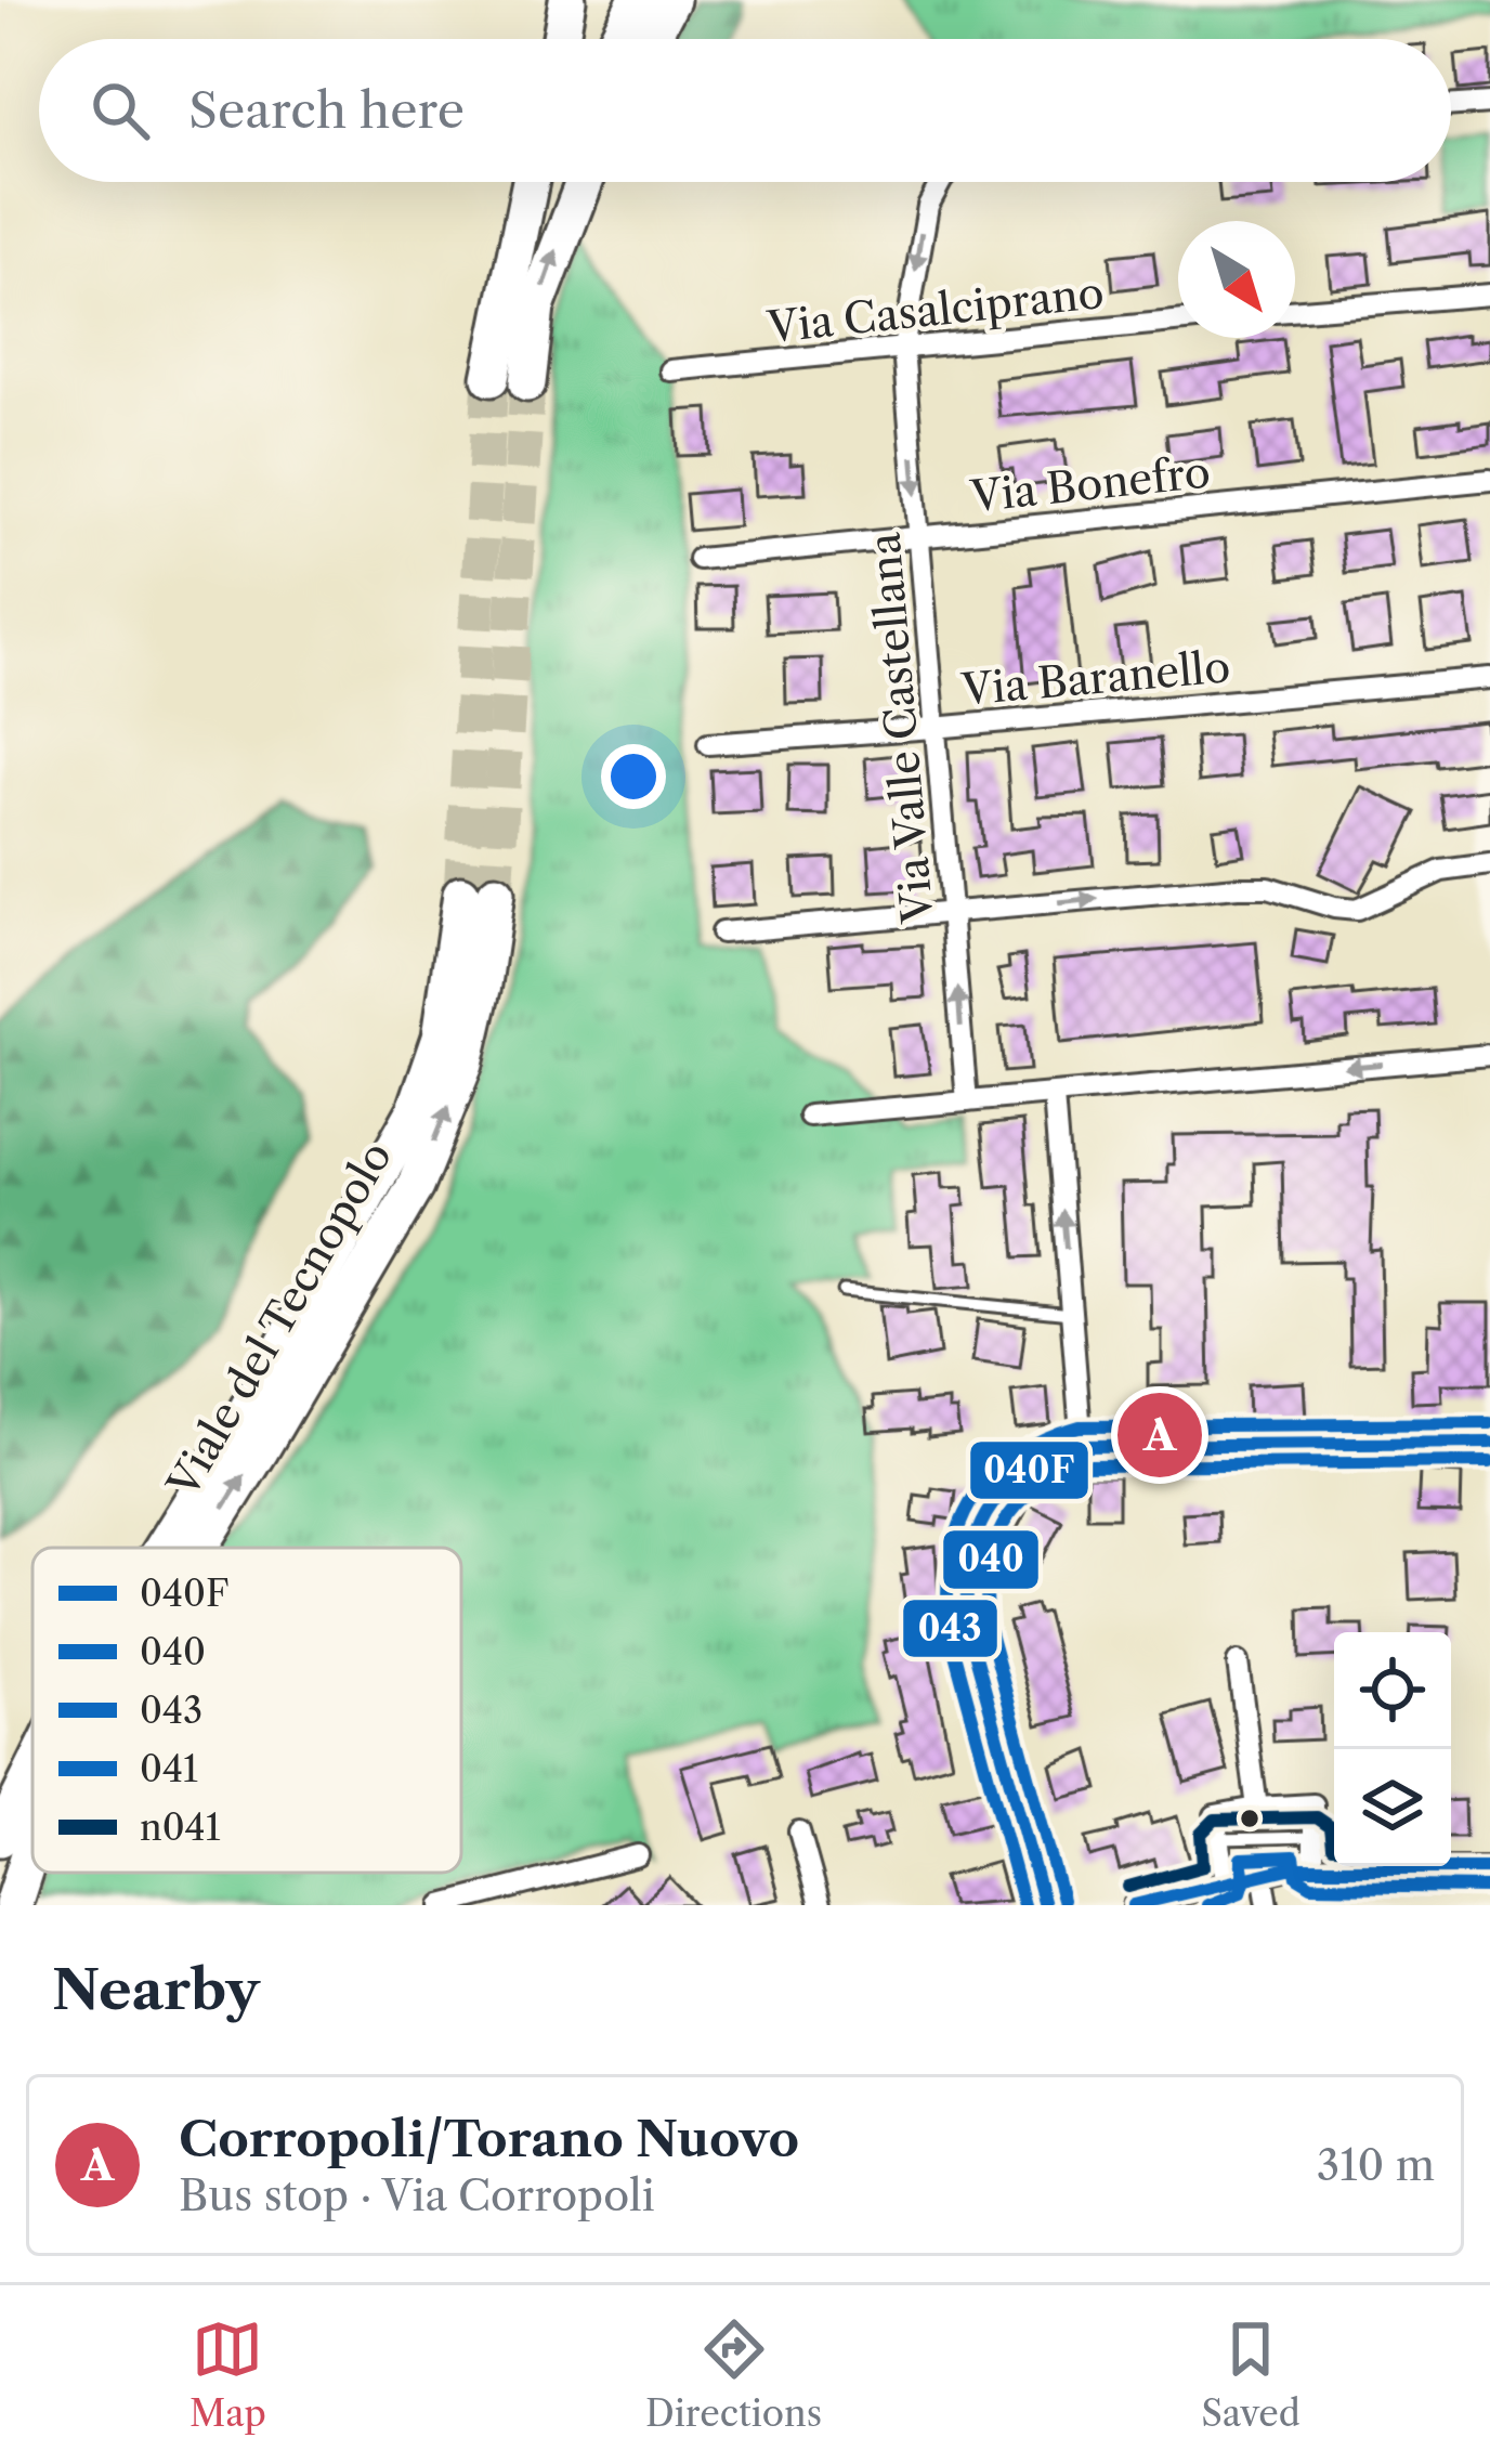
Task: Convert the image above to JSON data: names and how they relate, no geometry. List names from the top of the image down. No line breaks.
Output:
{"streets":{"highway":["Viale del Tecnopolo"],"street":["Via Casalciprano","Via Bonefro","Via Baranello","Via Valle Castellana"]},"crossings":[["Via Casalciprano","Via Valle Castellana"],["Via Bonefro","Via Valle Castellana"],["Via Baranello","Via Valle Castellana"]],"lines":["transit line 043","transit line 040F","transit line 040","transit line n041","transit line 041"],"legend":["040F","040","043","041","n041"],"north":"bottom right","page":{"search":"Search here","pins":"A","heading":"Nearby","list":[{"mark":"A","name":"Corropoli/Torano Nuovo","note":"Bus stop · Via Corropoli","value":"310 m"}],"nav":["Map","Directions","Saved"]}}
